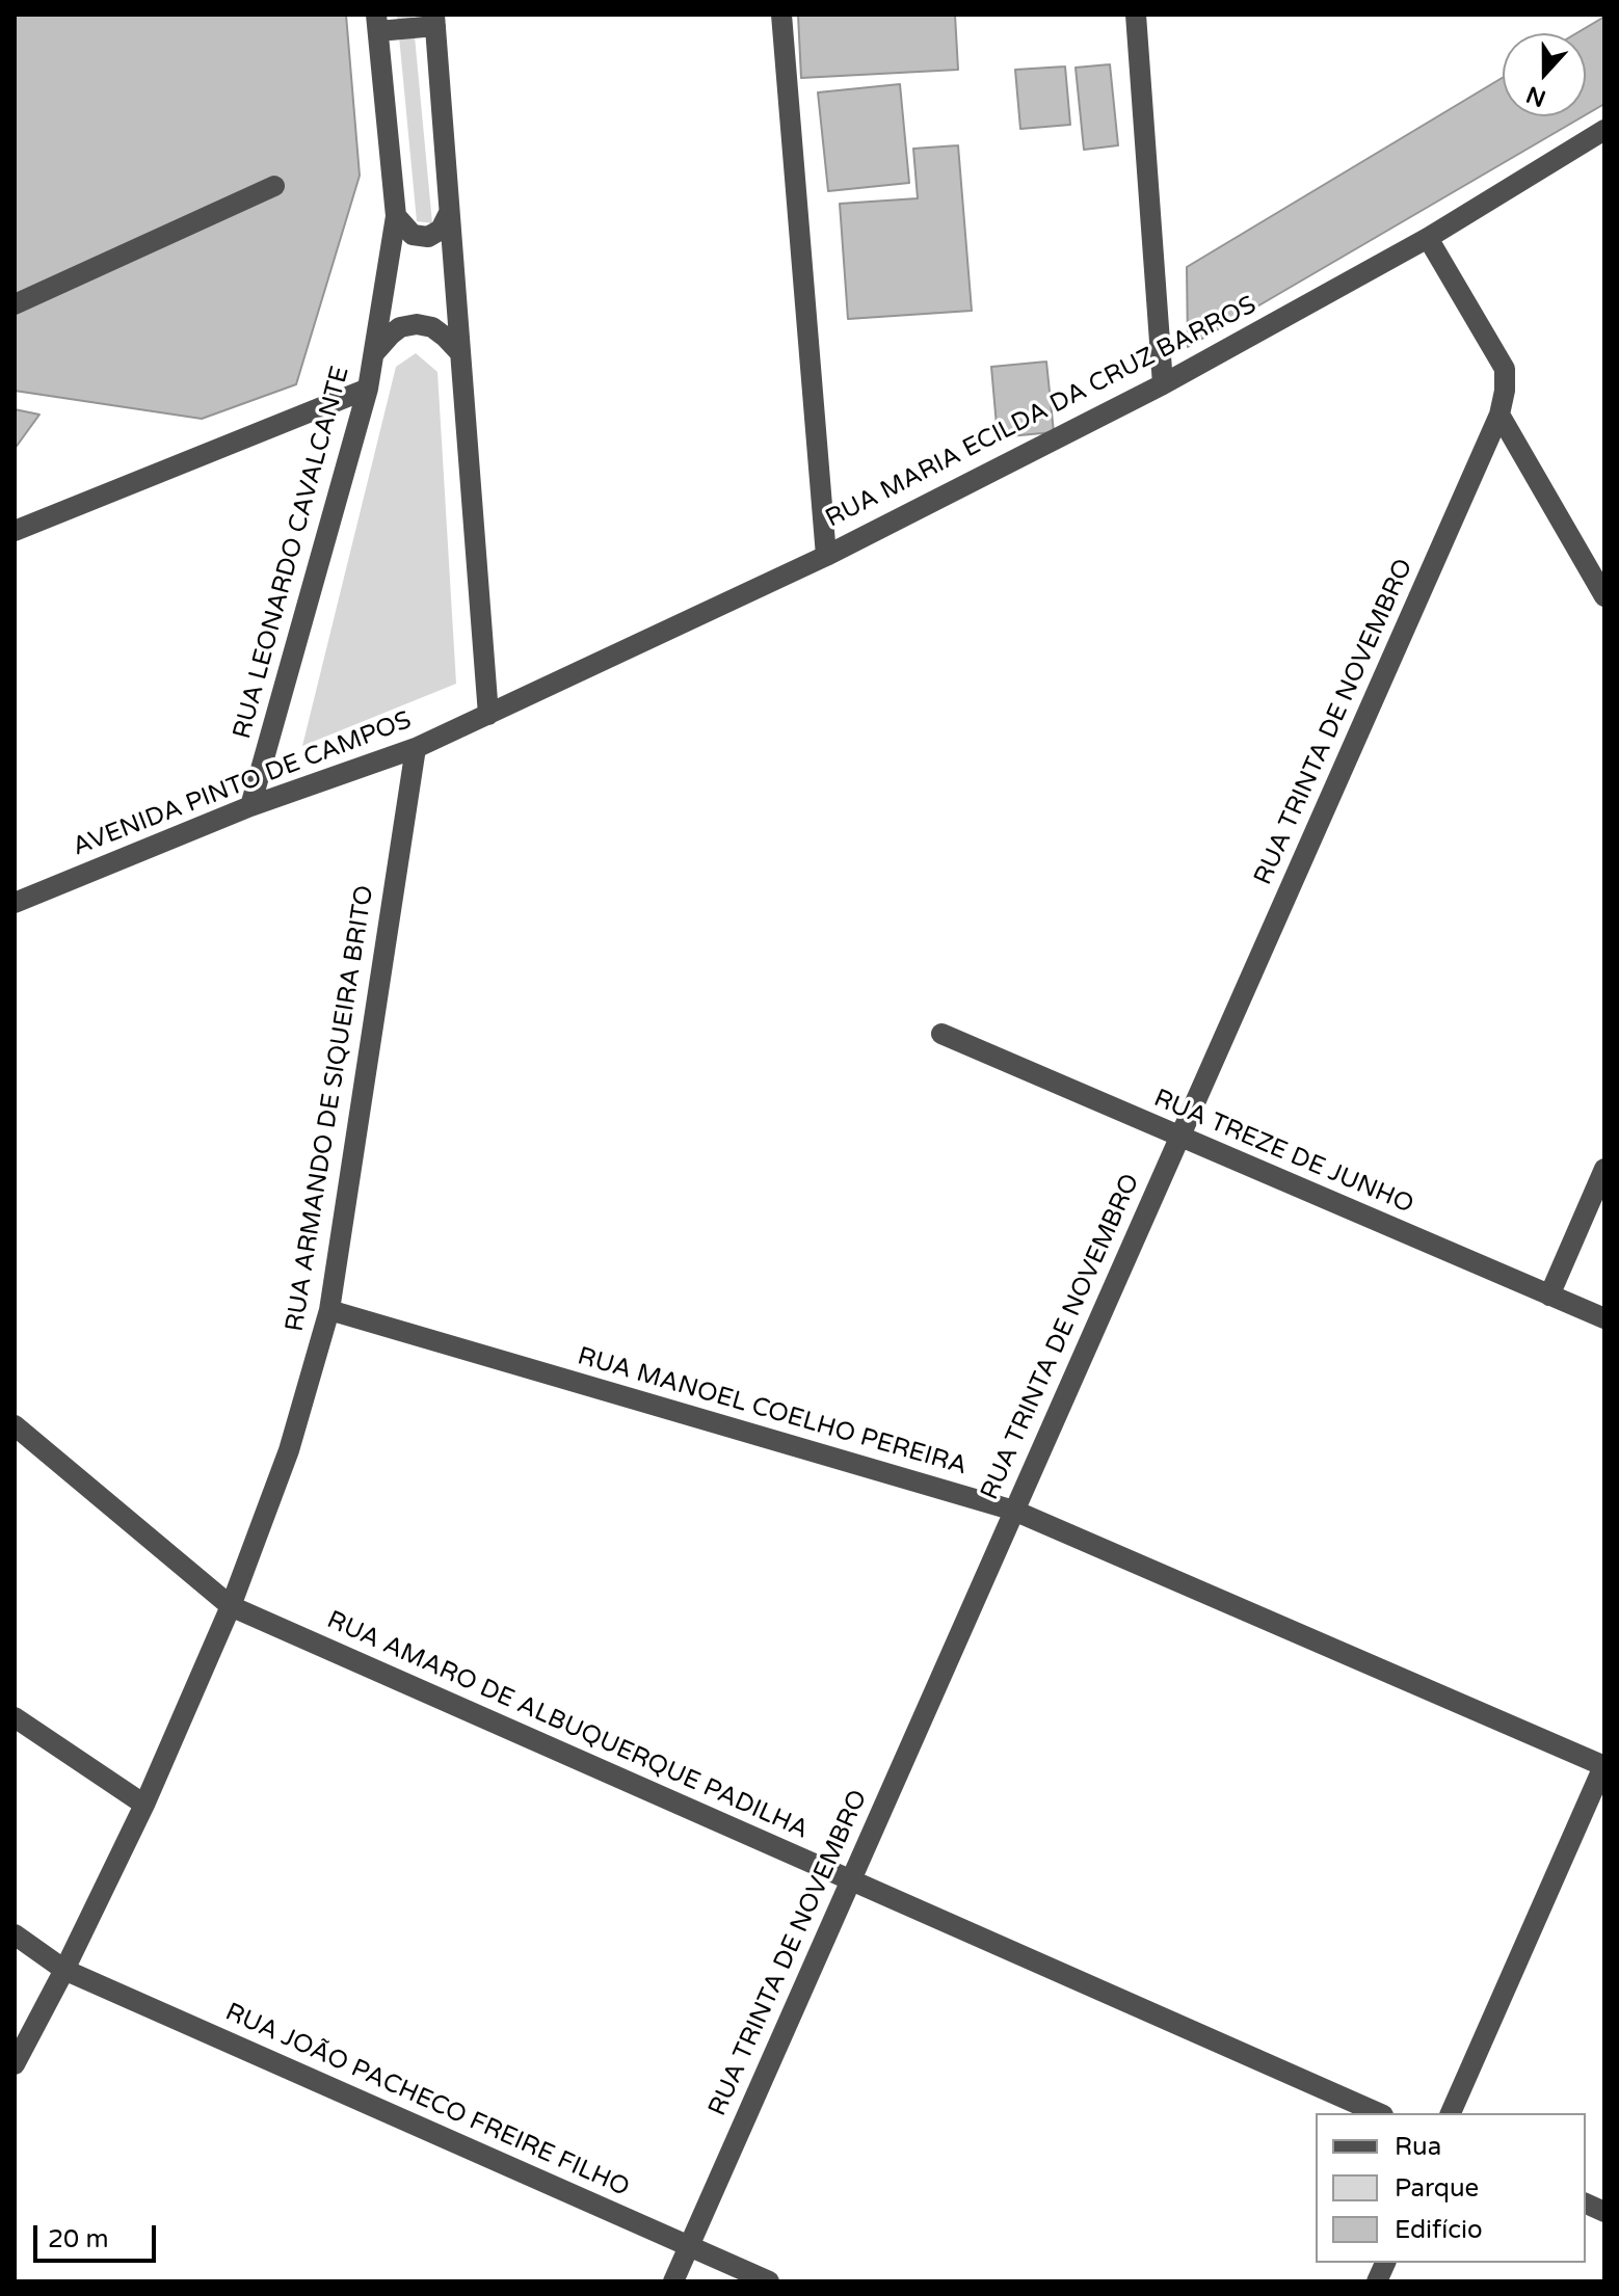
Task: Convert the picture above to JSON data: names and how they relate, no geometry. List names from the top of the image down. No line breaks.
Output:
{"streets":{"street":["RUA MARIA ECILDA DA CRUZ BARROS","RUA LEONARDO CAVALCANTE","RUA TRINTA DE NOVEMBRO","AVENIDA PINTO DE CAMPOS","RUA ARMANDO DE SIQUEIRA BRITO","RUA TREZE DE JUNHO","RUA MANOEL COELHO PEREIRA","RUA AMARO DE ALBUQUERQUE PADILHA","RUA JOÃO PACHECO FREIRE FILHO"]},"crossings":[["RUA MARIA ECILDA DA CRUZ BARROS","RUA TRINTA DE NOVEMBRO"],["RUA MARIA ECILDA DA CRUZ BARROS","AVENIDA PINTO DE CAMPOS"],["RUA LEONARDO CAVALCANTE","AVENIDA PINTO DE CAMPOS"],["RUA TRINTA DE NOVEMBRO","RUA TREZE DE JUNHO"],["RUA TRINTA DE NOVEMBRO","RUA MANOEL COELHO PEREIRA"],["RUA TRINTA DE NOVEMBRO","RUA AMARO DE ALBUQUERQUE PADILHA"],["RUA TRINTA DE NOVEMBRO","RUA JOÃO PACHECO FREIRE FILHO"],["AVENIDA PINTO DE CAMPOS","RUA ARMANDO DE SIQUEIRA BRITO"],["RUA ARMANDO DE SIQUEIRA BRITO","RUA MANOEL COELHO PEREIRA"],["RUA ARMANDO DE SIQUEIRA BRITO","RUA AMARO DE ALBUQUERQUE PADILHA"],["RUA ARMANDO DE SIQUEIRA BRITO","RUA JOÃO PACHECO FREIRE FILHO"]],"legend":["Rua","Parque","Edifício"],"scale_bar":"20 m","north":"bottom"}
